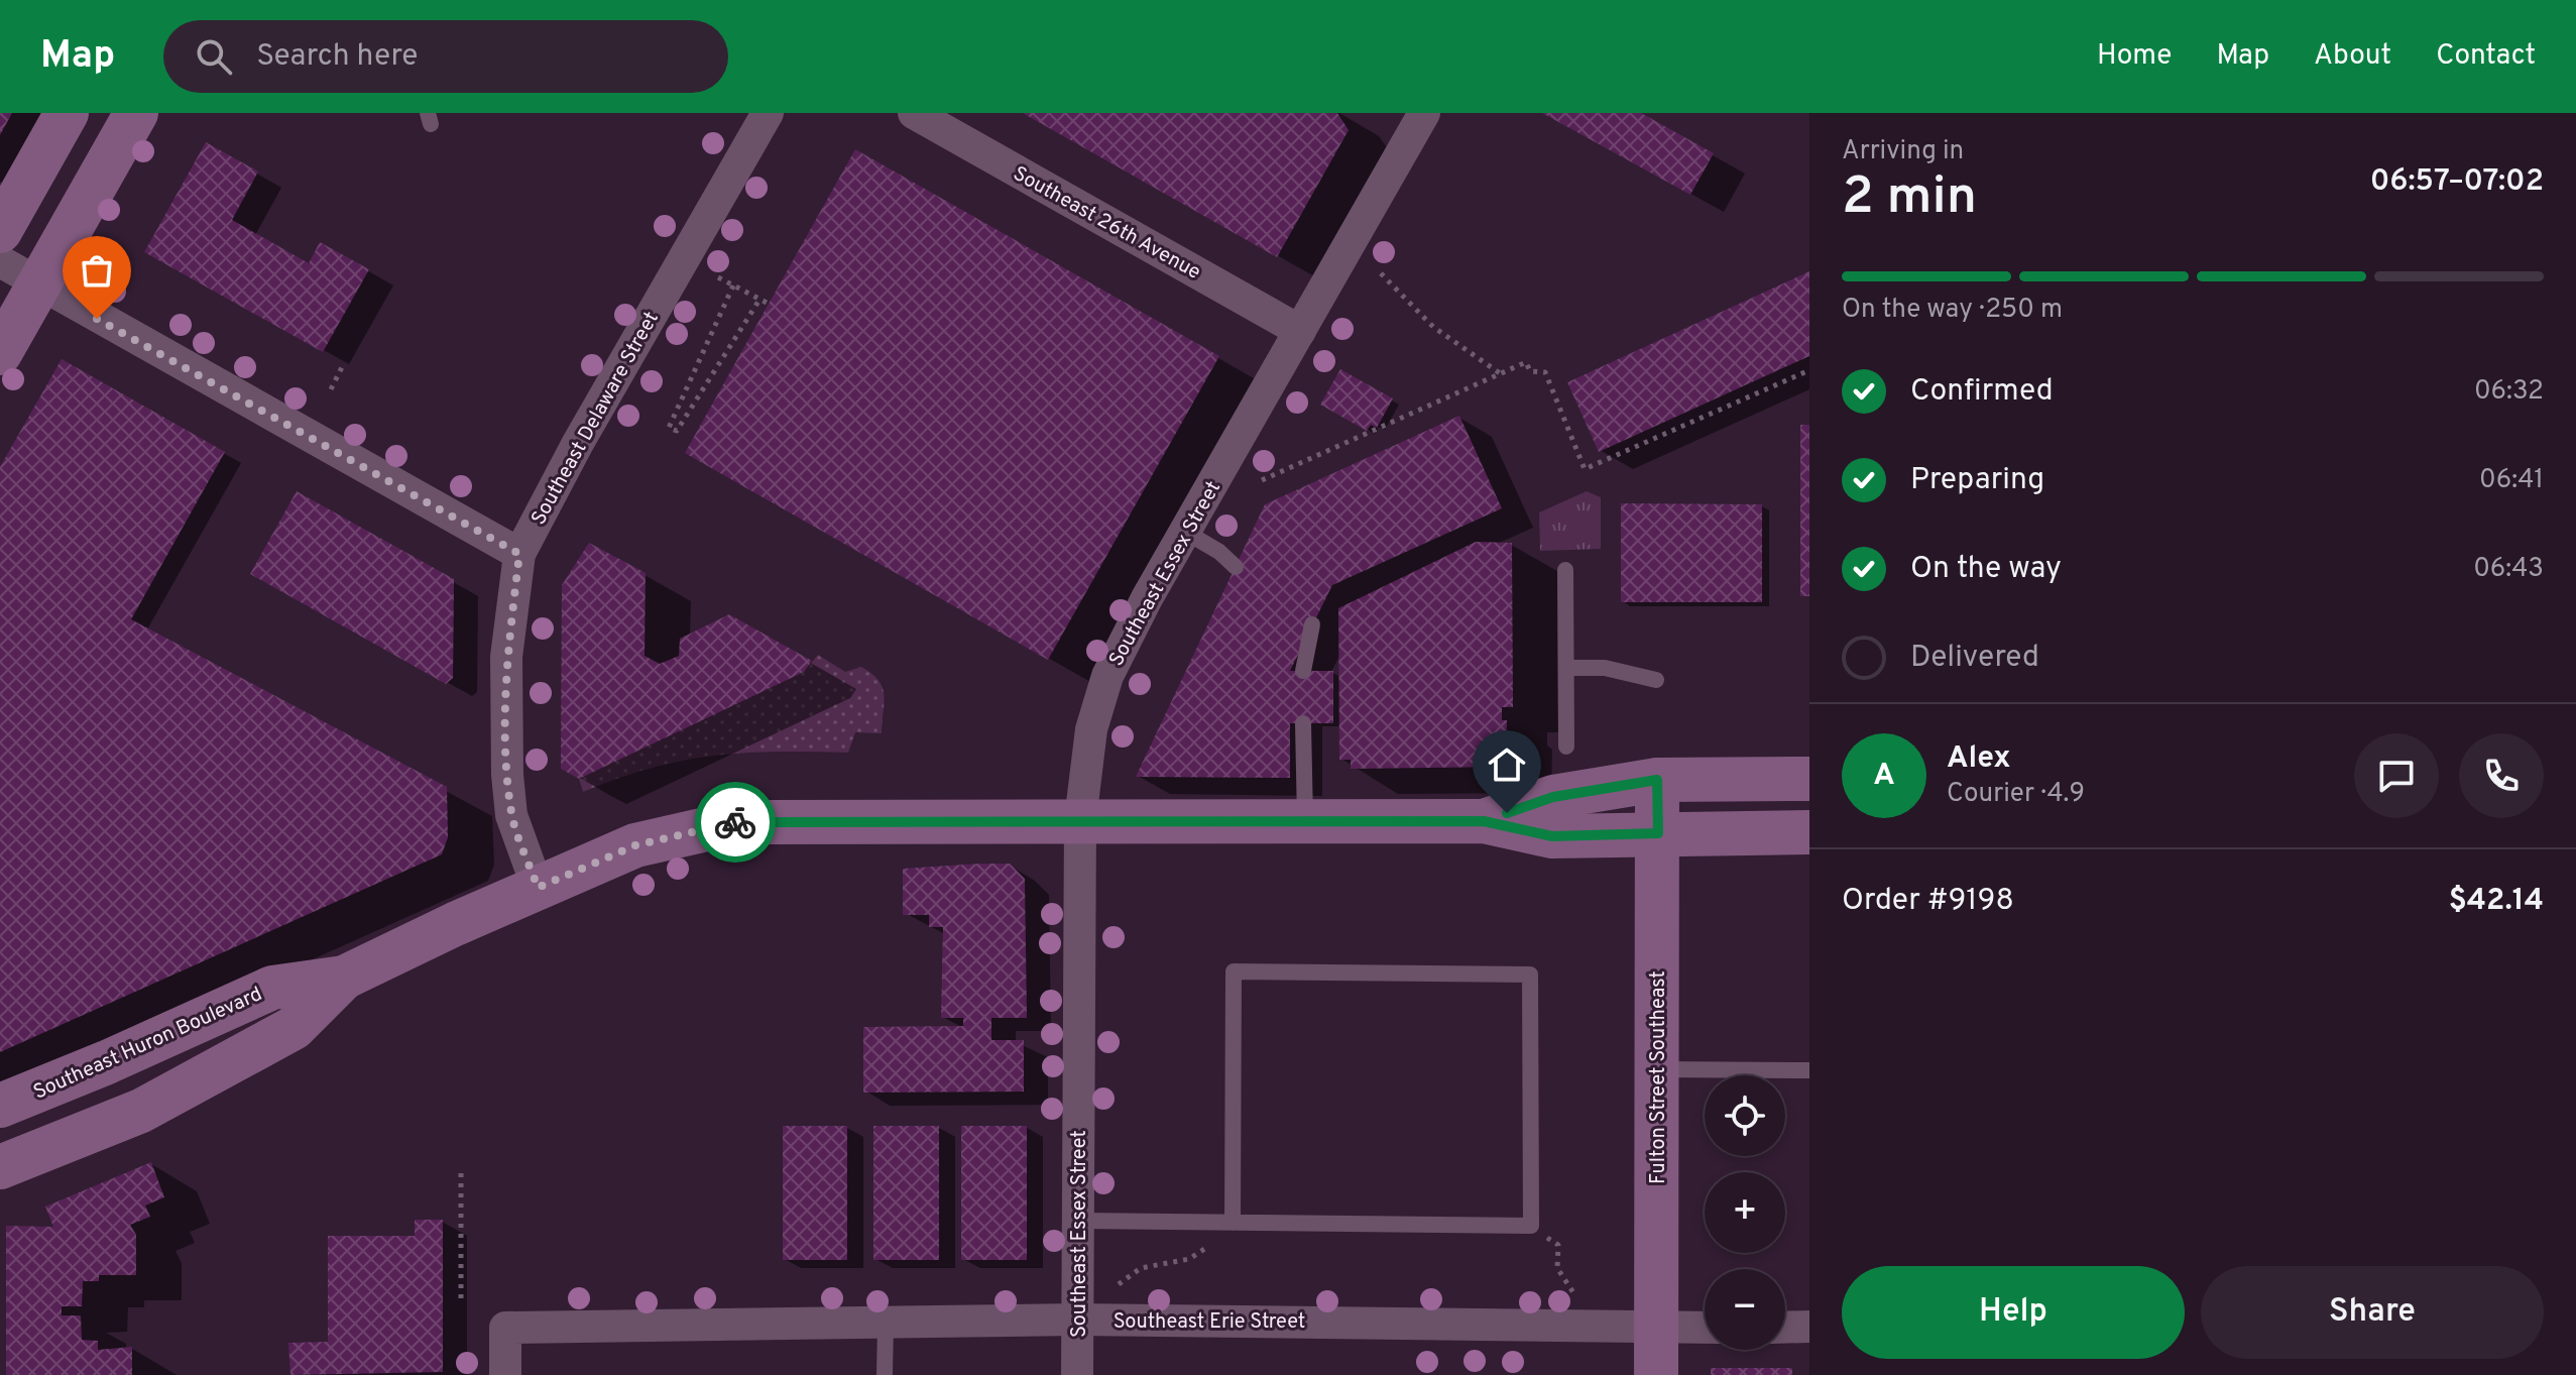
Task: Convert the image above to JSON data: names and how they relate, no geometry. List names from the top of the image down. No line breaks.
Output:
{"streets":{"main road":["Southeast Huron Boulevard","Fulton Street Southeast"],"street":["Southeast 26th Avenue","Southeast Delaware Street","Southeast Essex Street","Southeast Erie Street"]},"crossings":[["Southeast 26th Avenue","Southeast Essex Street"],["Southeast Delaware Street","Southeast Huron Boulevard"],["Southeast Essex Street","Southeast Huron Boulevard"],["Southeast Essex Street","Southeast Erie Street"],["Southeast Huron Boulevard","Fulton Street Southeast"],["Fulton Street Southeast","Southeast Erie Street"]],"page":{"header":"Map","search":"Search here","nav":["Home","Map","About","Contact"],"heading":["2 min","Arriving in","06:57–07:02"],"panel":["Alex","Courier · 4.9","Order #9198","$42.14"],"bar":"On the way · 250 m","list":[["Confirmed","06:32"],["Preparing","06:41"],["On the way","06:43"],"Delivered"],"round":"A","map_buttons":["+","−"],"buttons":["Help","Share"]}}
